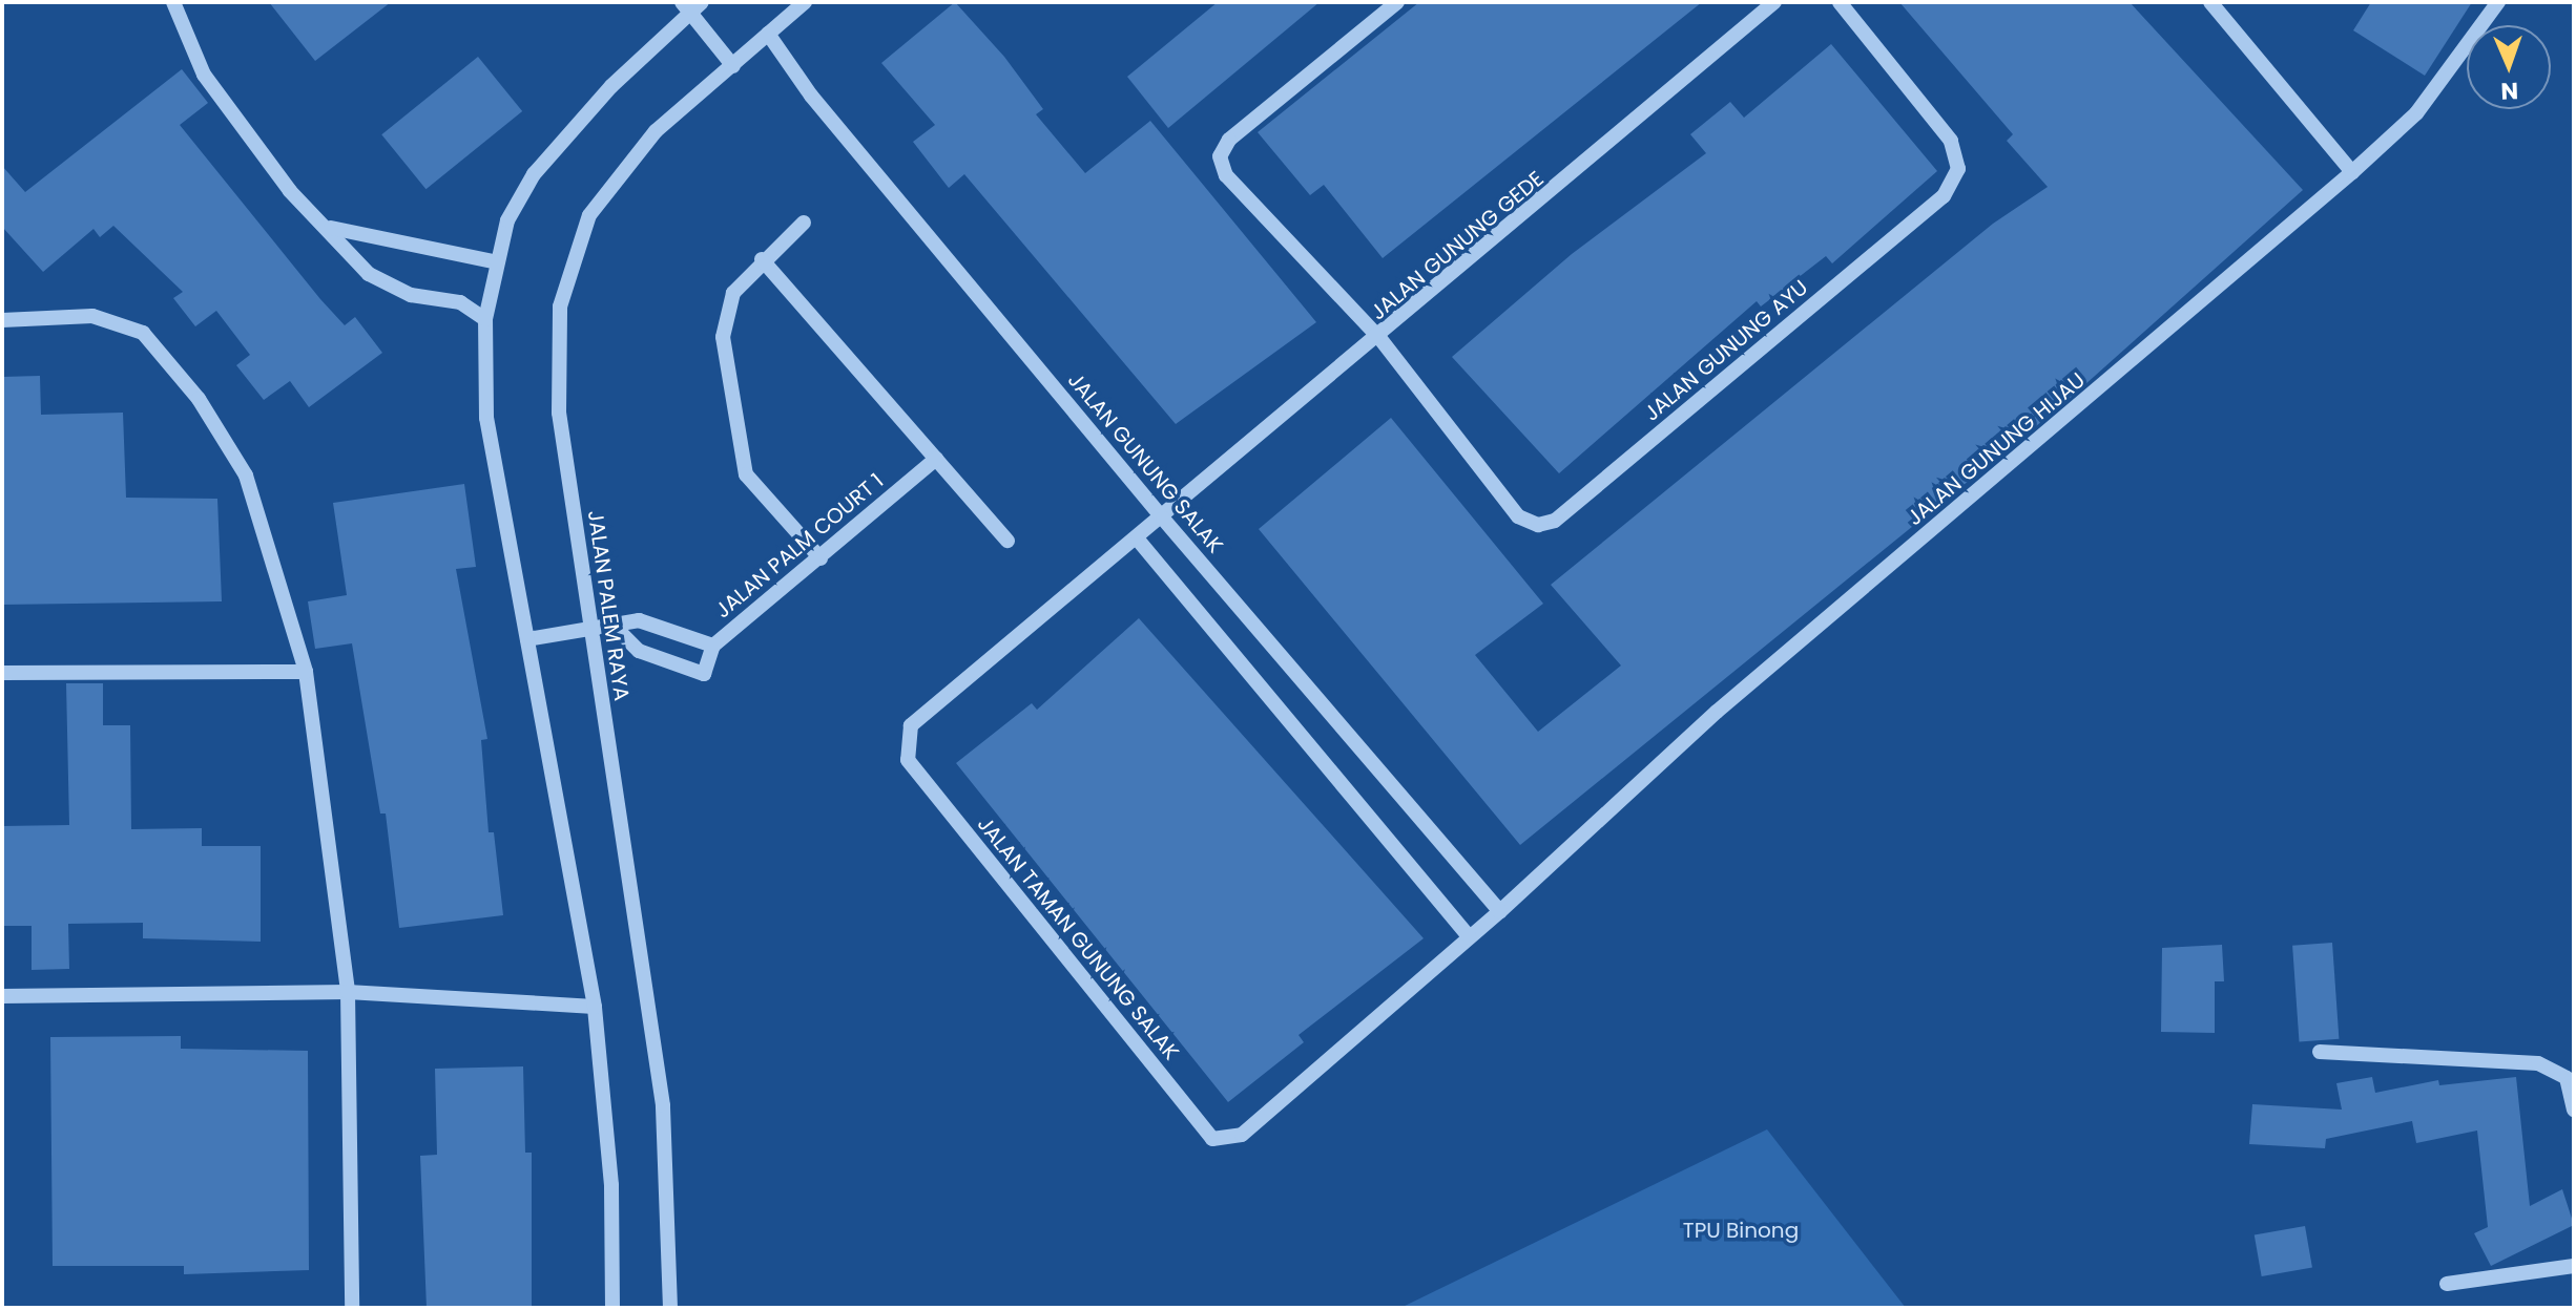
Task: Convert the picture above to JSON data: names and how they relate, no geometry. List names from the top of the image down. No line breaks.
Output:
{"streets":{"street":["JALAN GUNUNG GEDE","JALAN GUNUNG AYU","JALAN GUNUNG HIJAU","JALAN GUNUNG SALAK","JALAN PALM COURT 1","JALAN PALEM RAYA","JALAN TAMAN GUNUNG SALAK"]},"crossings":[["JALAN GUNUNG GEDE","JALAN GUNUNG AYU"],["JALAN GUNUNG GEDE","JALAN GUNUNG SALAK"],["JALAN GUNUNG GEDE","JALAN TAMAN GUNUNG SALAK"],["JALAN GUNUNG HIJAU","JALAN GUNUNG SALAK"],["JALAN GUNUNG HIJAU","JALAN TAMAN GUNUNG SALAK"],["JALAN GUNUNG SALAK","JALAN PALEM RAYA"]],"parks":["TPU Binong"],"north":"bottom"}
